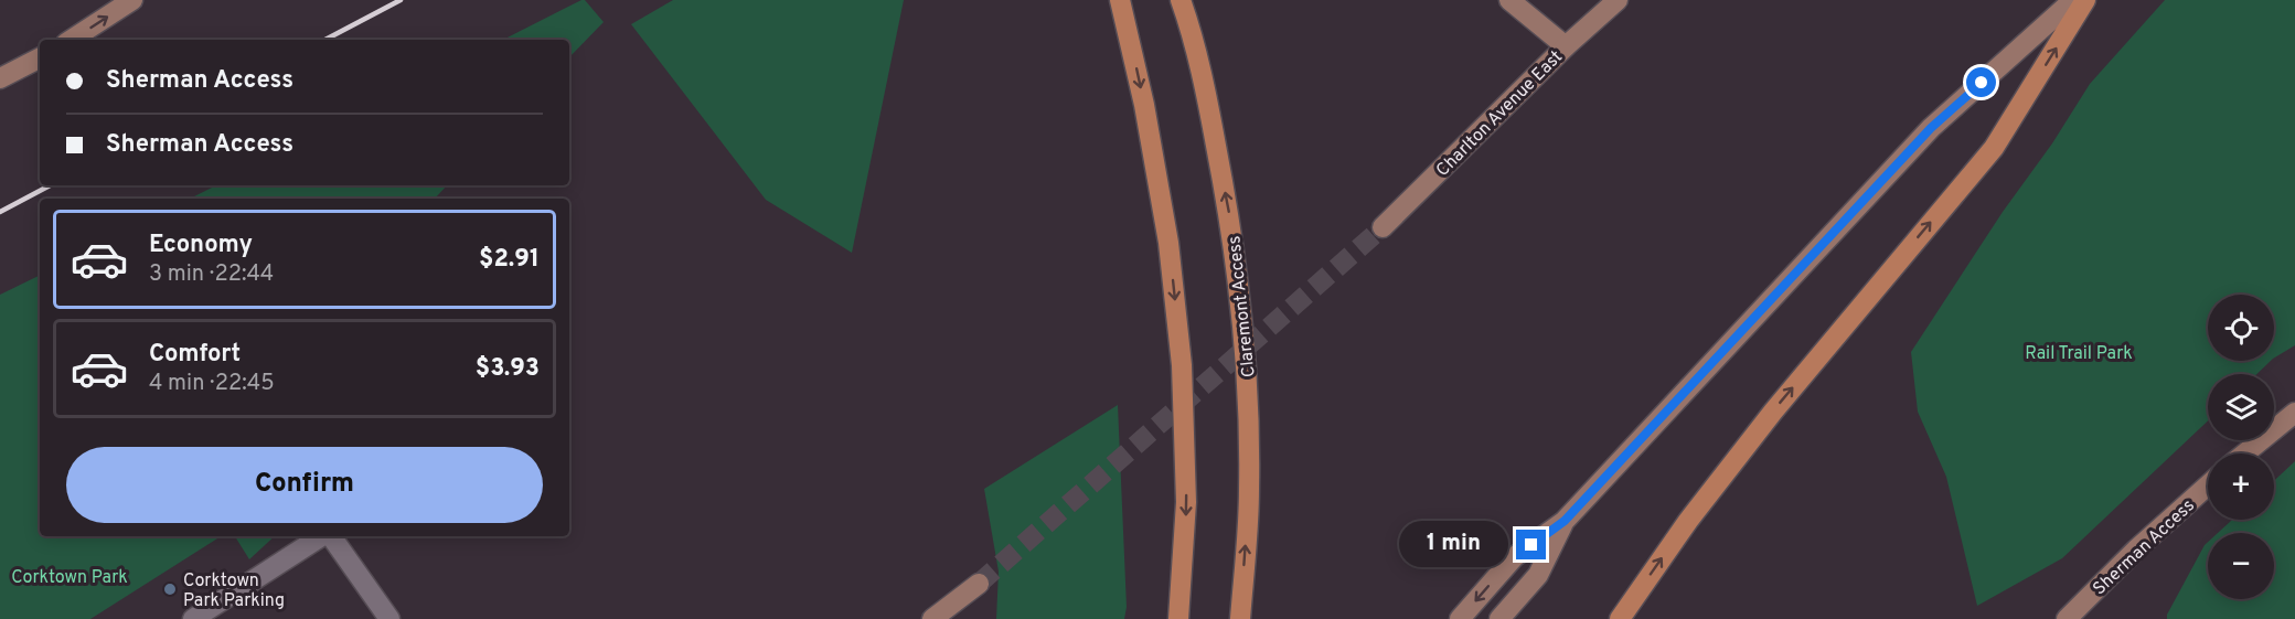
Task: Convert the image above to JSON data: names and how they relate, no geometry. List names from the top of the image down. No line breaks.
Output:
{"streets":{"main road":["Charlton Avenue East","Claremont Access","Sherman Access"]},"parks":["Rail Trail Park","Corktown Park"],"places":["Corktown Park Parking"],"page":{"banner":["Sherman Access","Sherman Access"],"list":[{"name":"Economy","note":"3 min · 22:44","value":"$2.91"},{"name":"Comfort","note":"4 min · 22:45","value":"$3.93"}],"map_buttons":["+","−"],"buttons":"Confirm","bubble":"1 min"}}
